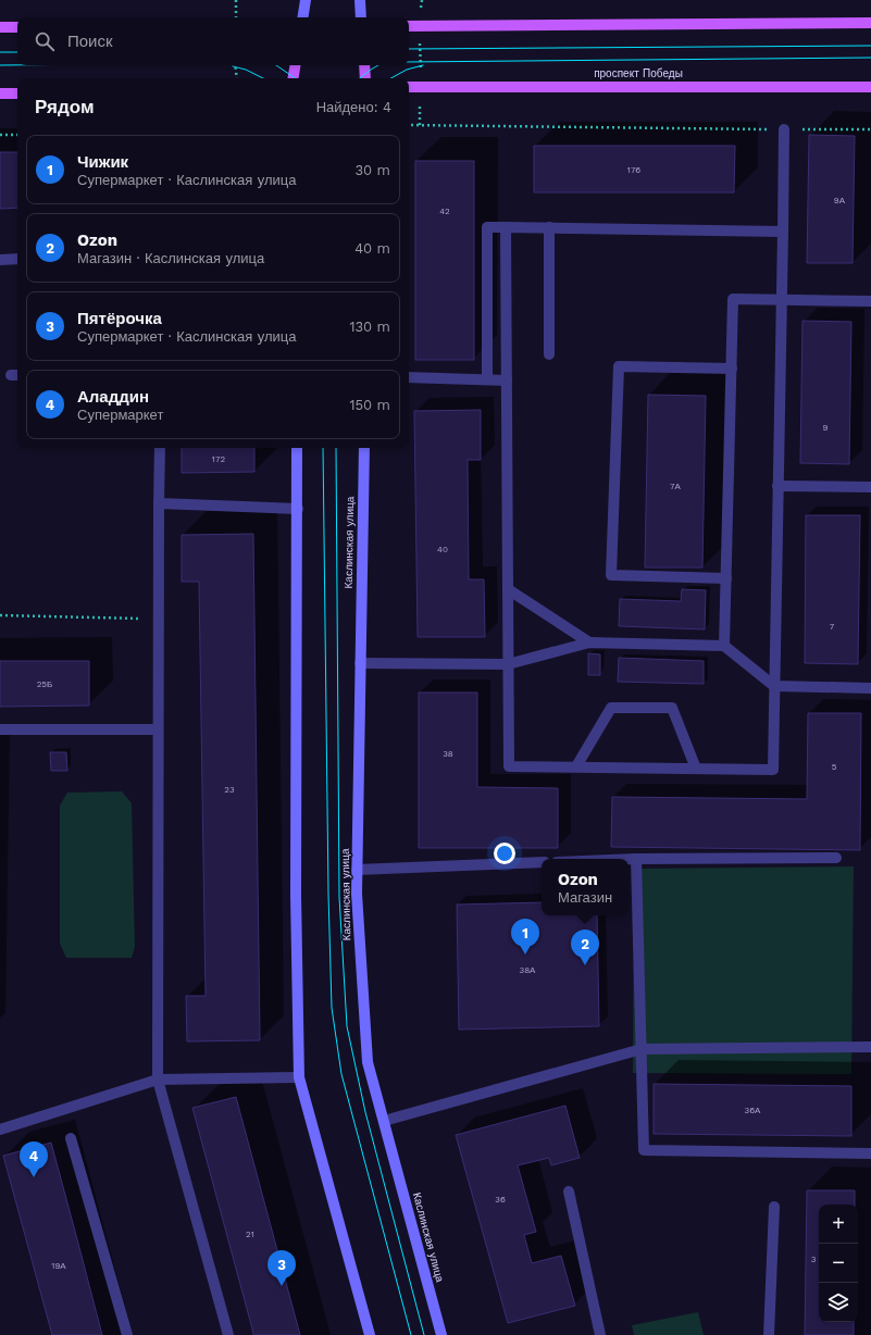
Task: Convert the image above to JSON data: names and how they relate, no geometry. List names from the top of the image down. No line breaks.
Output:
{"streets":{"main road":["проспект Победы","Каслинская улица"]},"house_numbers":["176","9А","42","9","172","7А","40","7","25Б","38","5","23","38А","36А","36","21","3","19А"],"page":{"search":"Поиск","heading":["Рядом","Найдено: 4"],"list":[{"mark":"1","name":"Чижик","note":"Супермаркет · Каслинская улица","value":"30 m"},{"mark":"2","name":"Ozon","note":"Магазин · Каслинская улица","value":"40 m"},{"mark":"3","name":"Пятёрочка","note":"Супермаркет · Каслинская улица","value":"130 m"},{"mark":"4","name":"Аладдин","note":"Супермаркет","value":"150 m"}],"popup":["Ozon","Магазин"],"pins":["1","2","4","3"],"map_buttons":["+","−"]}}
